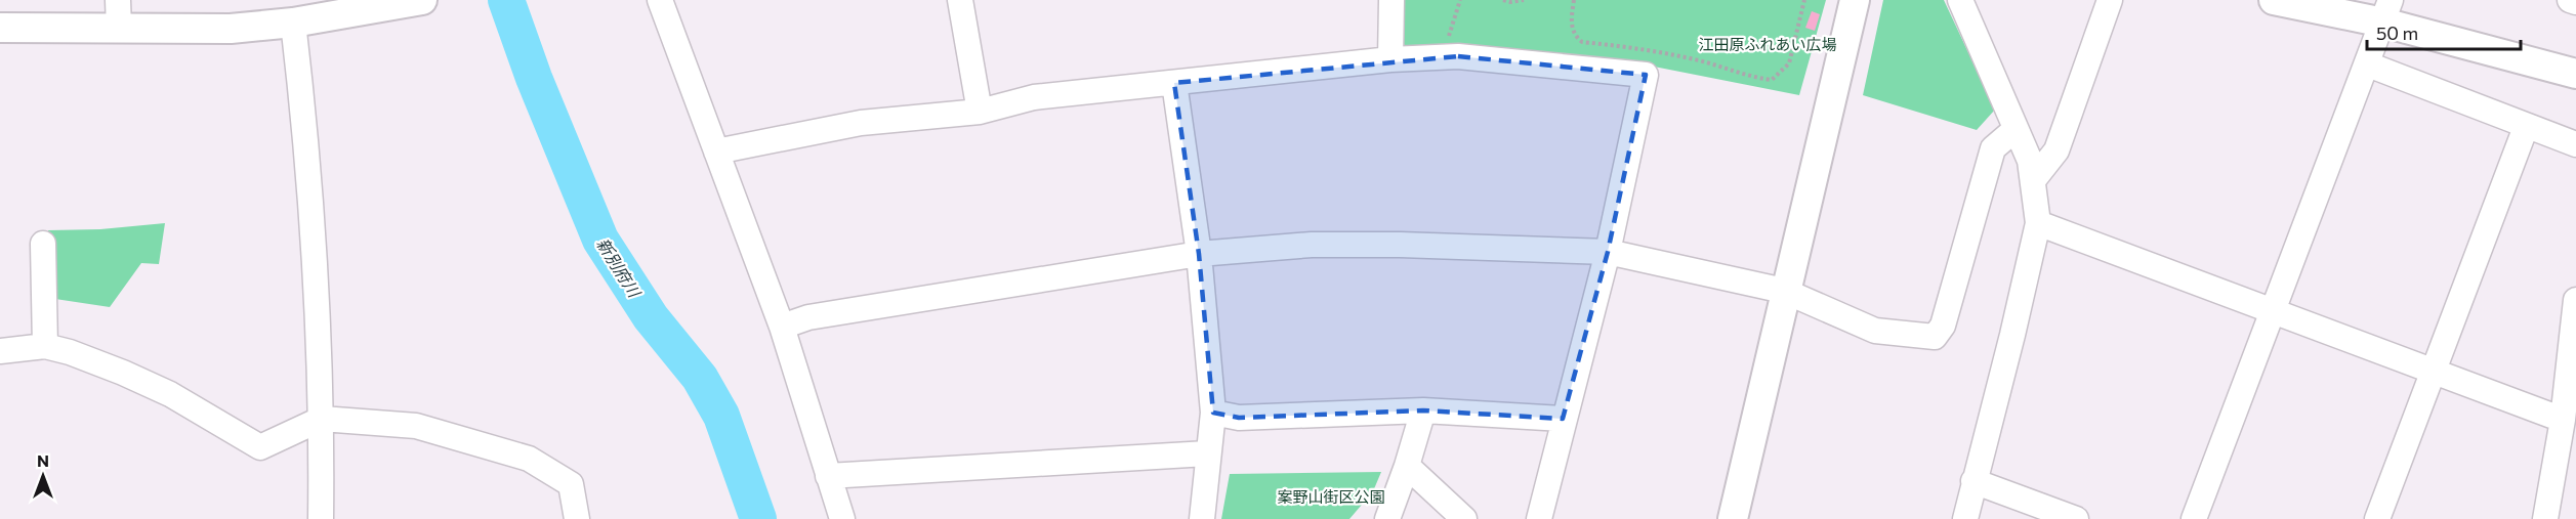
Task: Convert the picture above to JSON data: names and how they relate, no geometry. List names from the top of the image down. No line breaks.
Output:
{"water":["新別府川"],"parks":["江田原ふれあい広場","案野山街区公園"],"scale_bar":"50 m","north":"top"}
